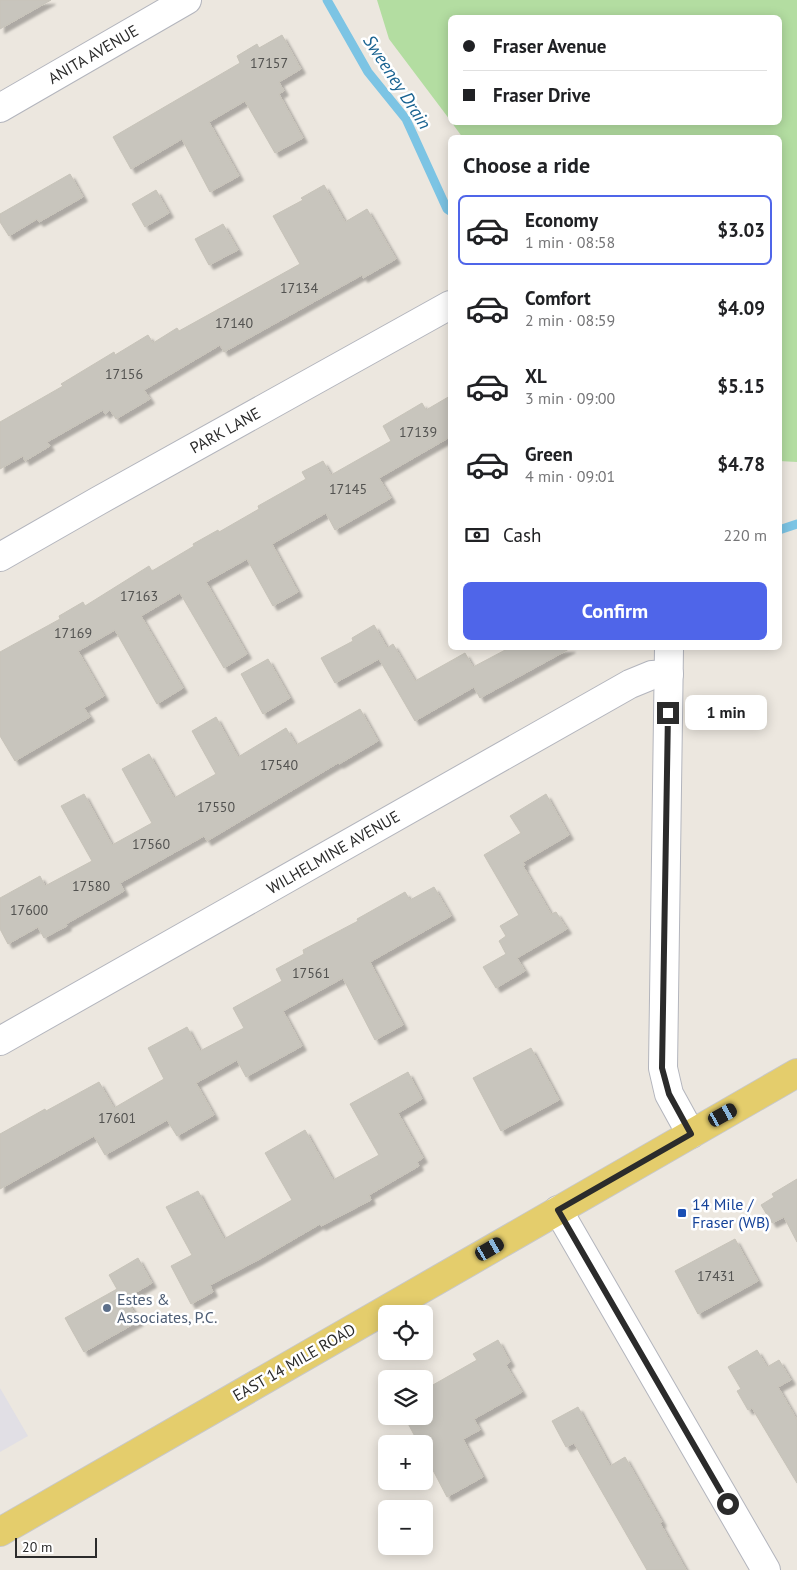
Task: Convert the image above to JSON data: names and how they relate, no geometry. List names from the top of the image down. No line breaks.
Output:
{"streets":{"main road":["EAST 14 MILE ROAD"],"street":["ANITA AVENUE","PARK LANE","WILHELMINE AVENUE"]},"water":["Sweeney Drain"],"places":{"transit":["14 Mile / Fraser (WB)"],"other":["Estes & Associates, P.C."]},"house_numbers":["17157","17134","17140","17156","17139","17145","17163","17169","17540","17550","17560","17580","17600","17561","17601","17431"],"scale_bar":"20 m","page":{"banner":["Fraser Avenue","Fraser Drive"],"heading":"Choose a ride","list":[{"name":"Economy","note":"1 min · 08:58","value":"$3.03"},{"name":"Comfort","note":"2 min · 08:59","value":"$4.09"},{"name":"XL","note":"3 min · 09:00","value":"$5.15"},{"name":"Green","note":"4 min · 09:01","value":"$4.78"}],"pay":["Cash","220 m"],"buttons":"Confirm","bubble":"1 min","map_buttons":["+","−"],"scale":"20 m"}}
